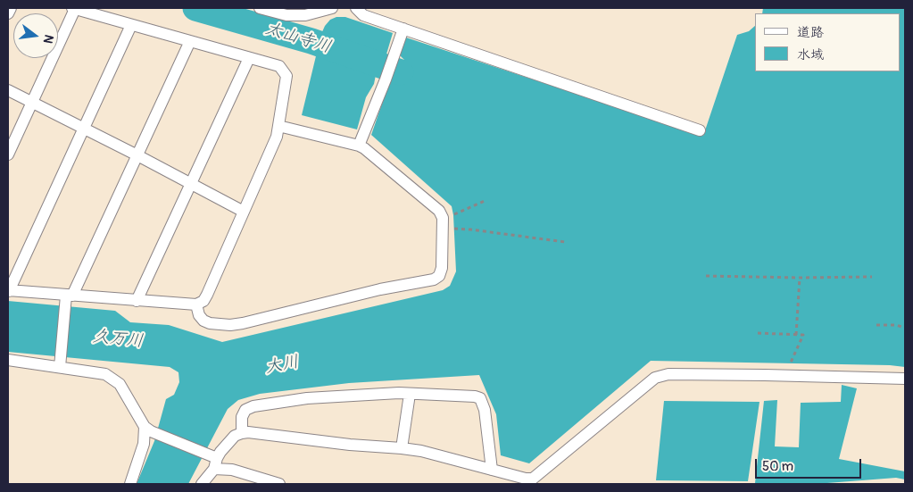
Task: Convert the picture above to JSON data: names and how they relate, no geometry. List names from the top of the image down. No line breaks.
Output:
{"water":["太山寺川","久万川","大川"],"legend":["道路","水域"],"scale_bar":"50 m","north":"right"}
